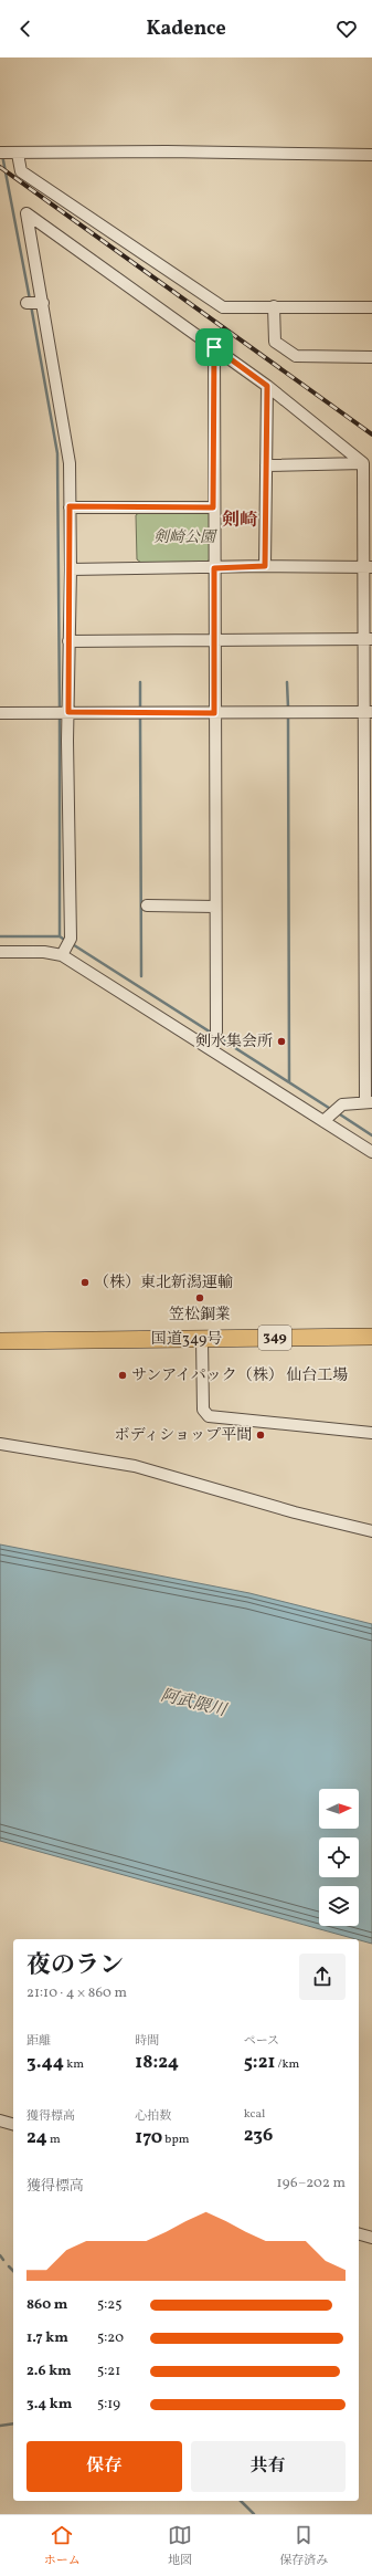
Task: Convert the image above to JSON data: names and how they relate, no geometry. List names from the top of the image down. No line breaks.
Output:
{"streets":{"highway":["349","国道349号"]},"districts":["剣崎"],"water":["阿武隈川"],"parks":["剣崎公園"],"places":["剣水集会所","（株）東北新潟運輸","笠松鋼業","サンアイパック（株） 仙台工場","ボディショップ平間"],"north":"right","page":{"header":"Kadence","heading":["夜のラン","21:10 · 4 × 860 m"],"stats":[["距離","3.44 km"],["時間","18:24"],["ペース","5:21 /km"],["獲得標高","24 m"],["心拍数","170 bpm"],["kcal","236"]],"chart":["獲得標高","196–202 m"],"list":[{"name":"860 m","note":"5:25"},{"name":"1.7 km","note":"5:20"},{"name":"2.6 km","note":"5:21"},{"name":"3.4 km","note":"5:19"}],"buttons":["保存","共有"],"tabs":["ホーム","地図","保存済み"]}}
